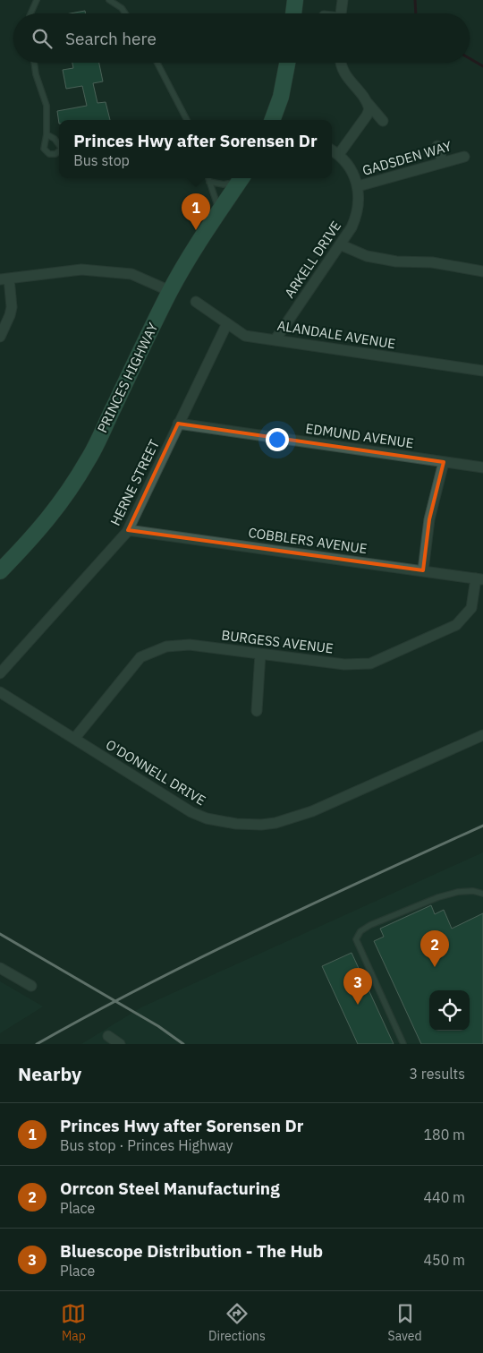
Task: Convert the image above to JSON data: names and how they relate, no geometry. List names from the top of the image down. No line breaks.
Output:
{"streets":{"main road":["PRINCES HIGHWAY"],"street":["GADSDEN WAY","ARKELL DRIVE","ALANDALE AVENUE","EDMUND AVENUE","HERNE STREET","COBBLERS AVENUE","BURGESS AVENUE","O'DONNELL DRIVE"]},"crossings":[["GADSDEN WAY","ARKELL DRIVE"],["ARKELL DRIVE","ALANDALE AVENUE"],["ALANDALE AVENUE","HERNE STREET"],["EDMUND AVENUE","HERNE STREET"],["HERNE STREET","COBBLERS AVENUE"],["COBBLERS AVENUE","BURGESS AVENUE"],["BURGESS AVENUE","O'DONNELL DRIVE"]],"page":{"search":"Search here","popup":["Princes Hwy after Sorensen Dr","Bus stop"],"pins":["1","2","3"],"heading":["Nearby","3 results"],"list":[{"mark":"1","name":"Princes Hwy after Sorensen Dr","note":"Bus stop · Princes Highway","value":"180 m"},{"mark":"2","name":"Orrcon Steel Manufacturing","note":"Place","value":"440 m"},{"mark":"3","name":"Bluescope Distribution - The Hub","note":"Place","value":"450 m"}],"nav":["Map","Directions","Saved"]}}
